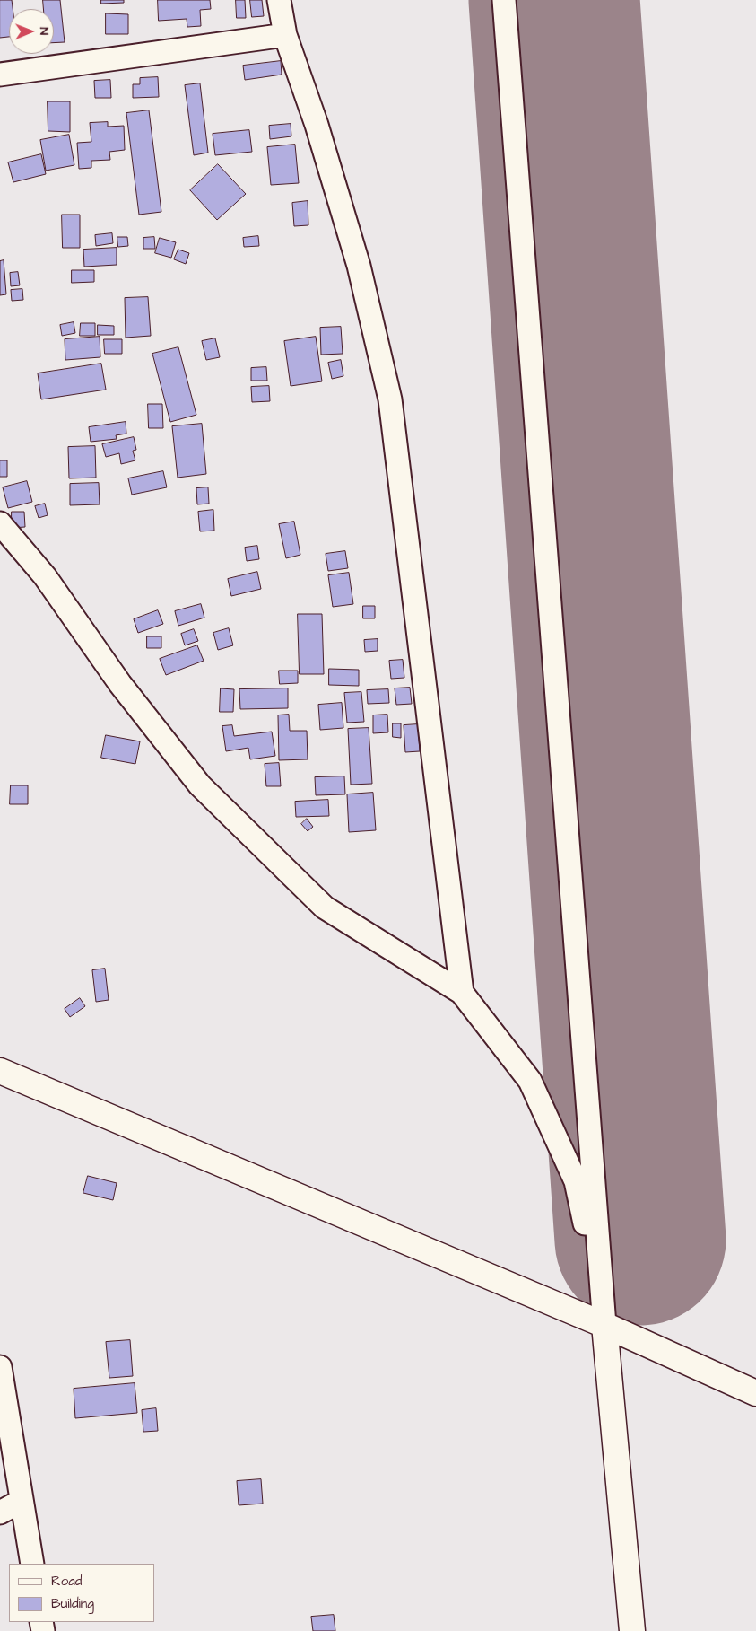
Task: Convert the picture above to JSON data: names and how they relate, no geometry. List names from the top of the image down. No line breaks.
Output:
{"legend":["Road","Building"],"north":"right"}
